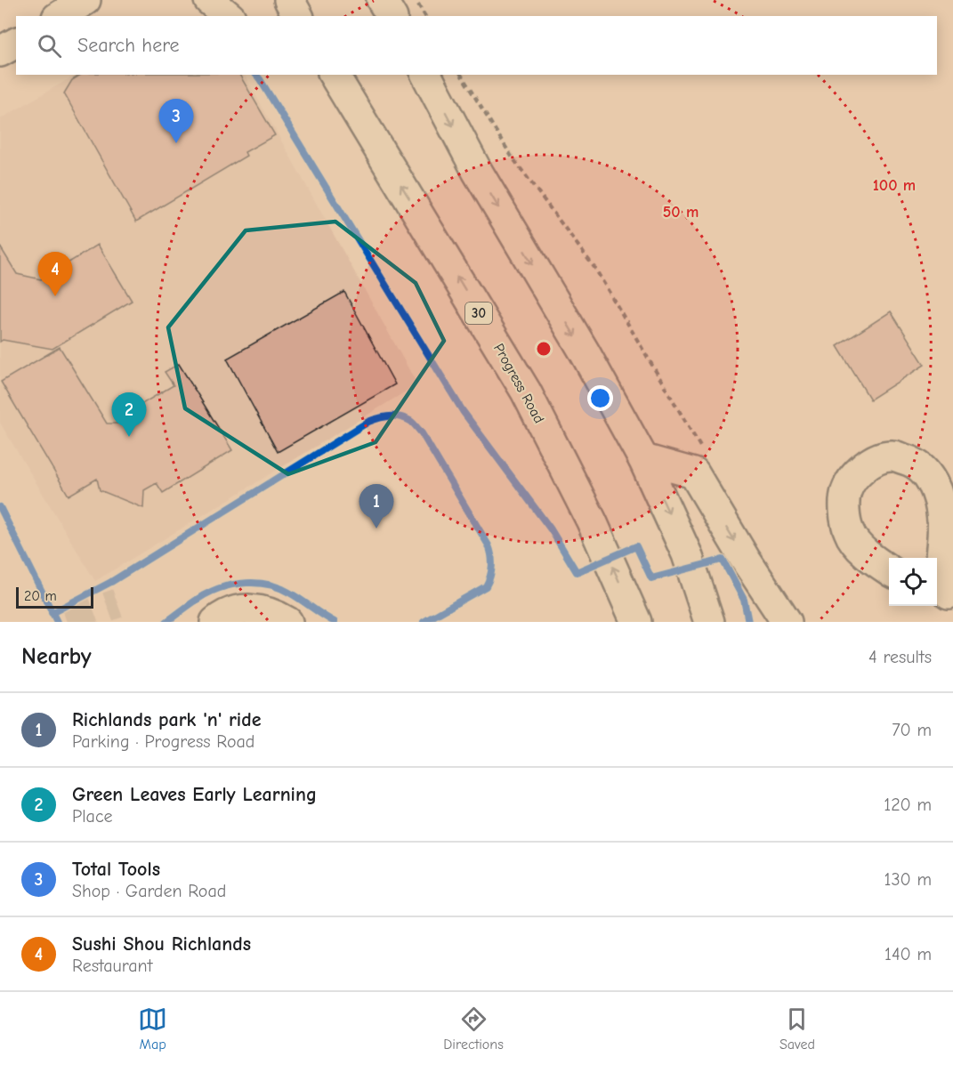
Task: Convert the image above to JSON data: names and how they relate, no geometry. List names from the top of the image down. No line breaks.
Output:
{"streets":{"main road":["30","Progress Road"]},"scale_bar":"20 m","page":{"search":"Search here","pins":["3","4","2","1"],"scale":"20 m","heading":["Nearby","4 results"],"list":[{"mark":"1","name":"Richlands park 'n' ride","note":"Parking · Progress Road","value":"70 m"},{"mark":"2","name":"Green Leaves Early Learning","note":"Place","value":"120 m"},{"mark":"3","name":"Total Tools","note":"Shop · Garden Road","value":"130 m"},{"mark":"4","name":"Sushi Shou Richlands","note":"Restaurant","value":"140 m"}],"nav":["Map","Directions","Saved"]},"rings":["100 m","50 m"]}
